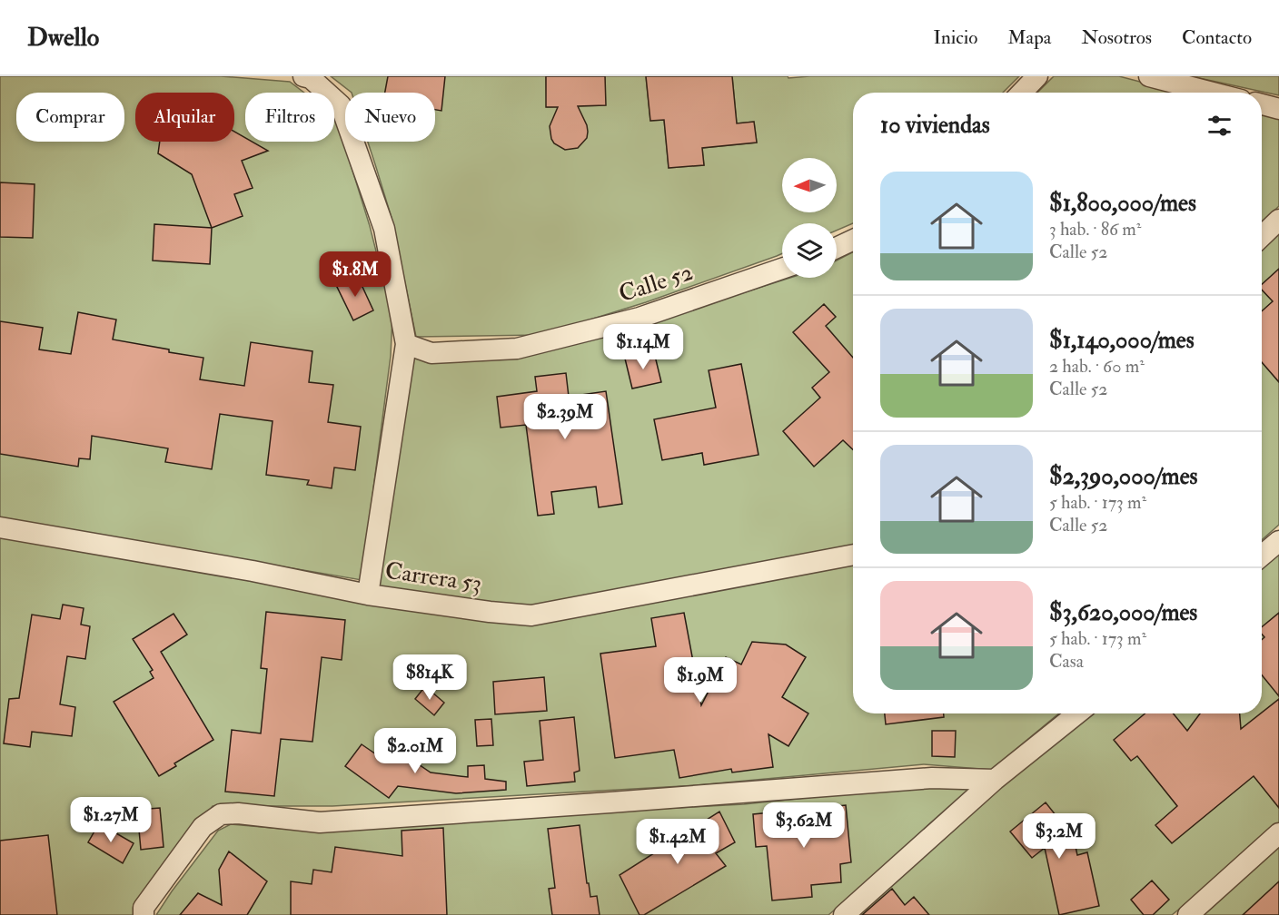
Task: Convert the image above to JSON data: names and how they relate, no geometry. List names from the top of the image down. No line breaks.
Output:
{"streets":{"street":["Calle 52","Carrera 53"]},"north":"left","page":{"header":"Dwello","nav":["Inicio","Mapa","Nosotros","Contacto"],"chip":["Comprar","Alquilar","Filtros","Nuevo"],"heading":"10 viviendas","list":[{"name":"$1,800,000/mes","note":"3 hab. · 86 m² · Calle 52"},{"name":"$1,140,000/mes","note":"2 hab. · 60 m² · Calle 52"},{"name":"$2,390,000/mes","note":"5 hab. · 173 m² · Calle 52"},{"name":"$3,620,000/mes","note":"5 hab. · 173 m² · Casa"}],"price":["$1.8M","$1.14M","$2.39M","$814K","$1.9M","$2.01M","$1.27M","$3.62M","$3.2M","$1.42M"]}}
